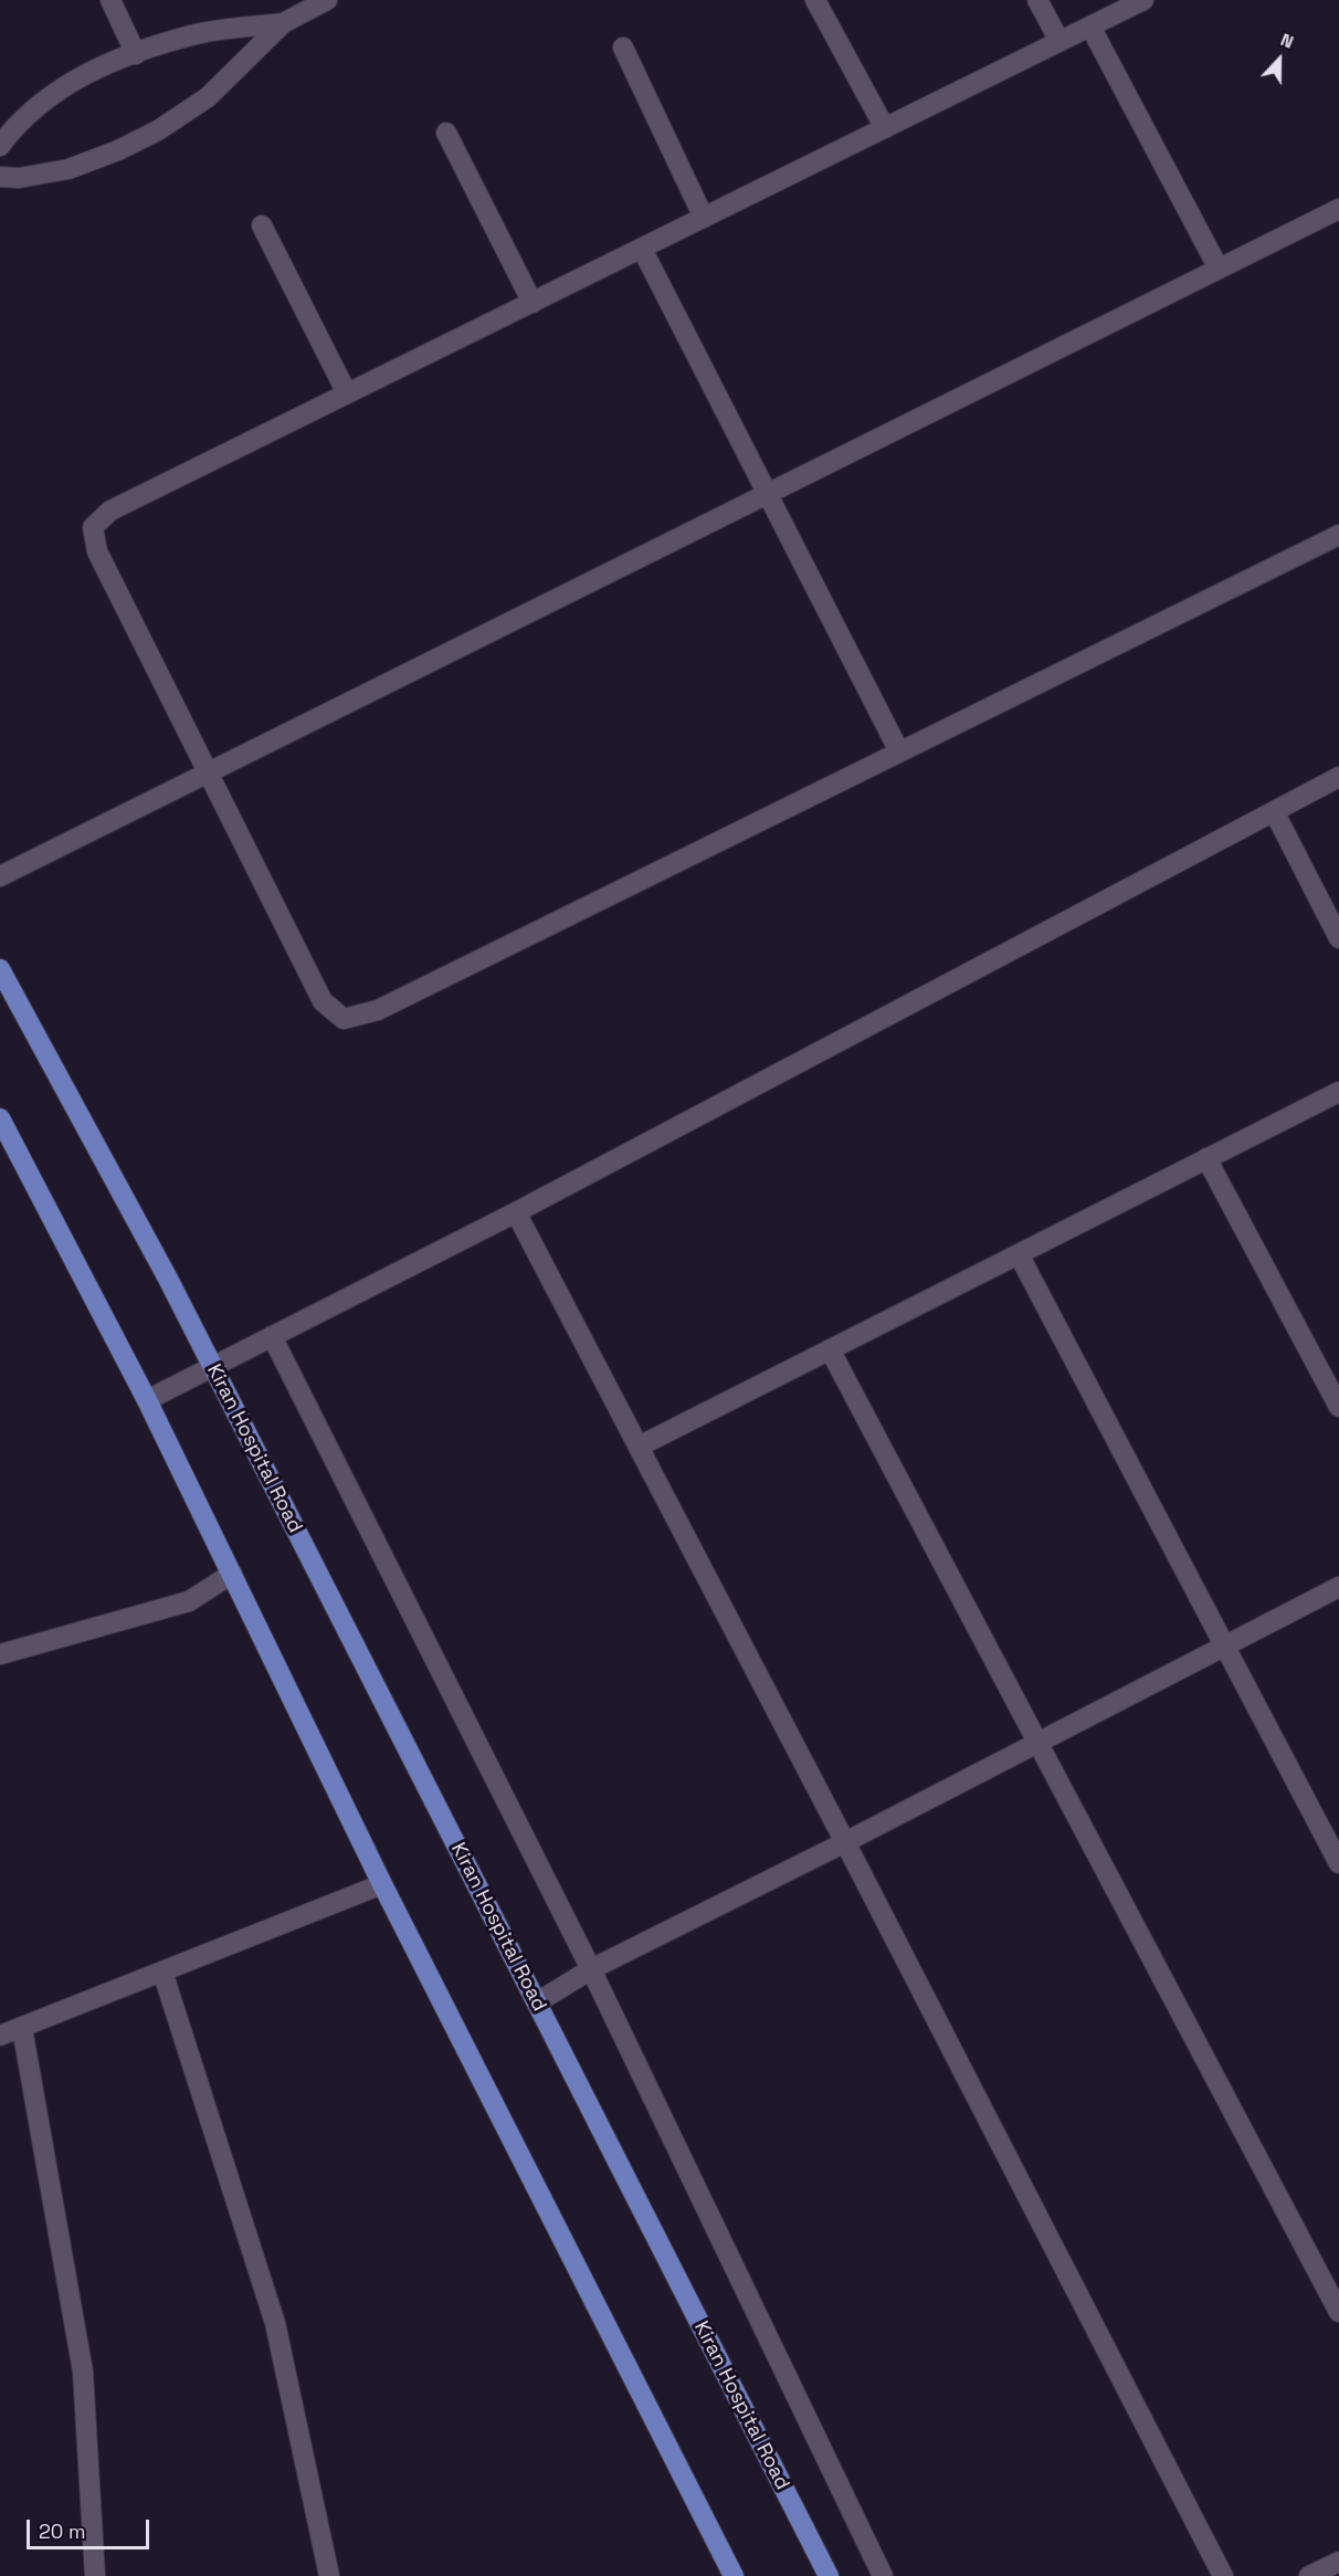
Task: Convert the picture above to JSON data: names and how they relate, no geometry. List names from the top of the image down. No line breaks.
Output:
{"streets":{"main road":["Kiran Hospital Road"]},"scale_bar":"20 m","north":"top"}
